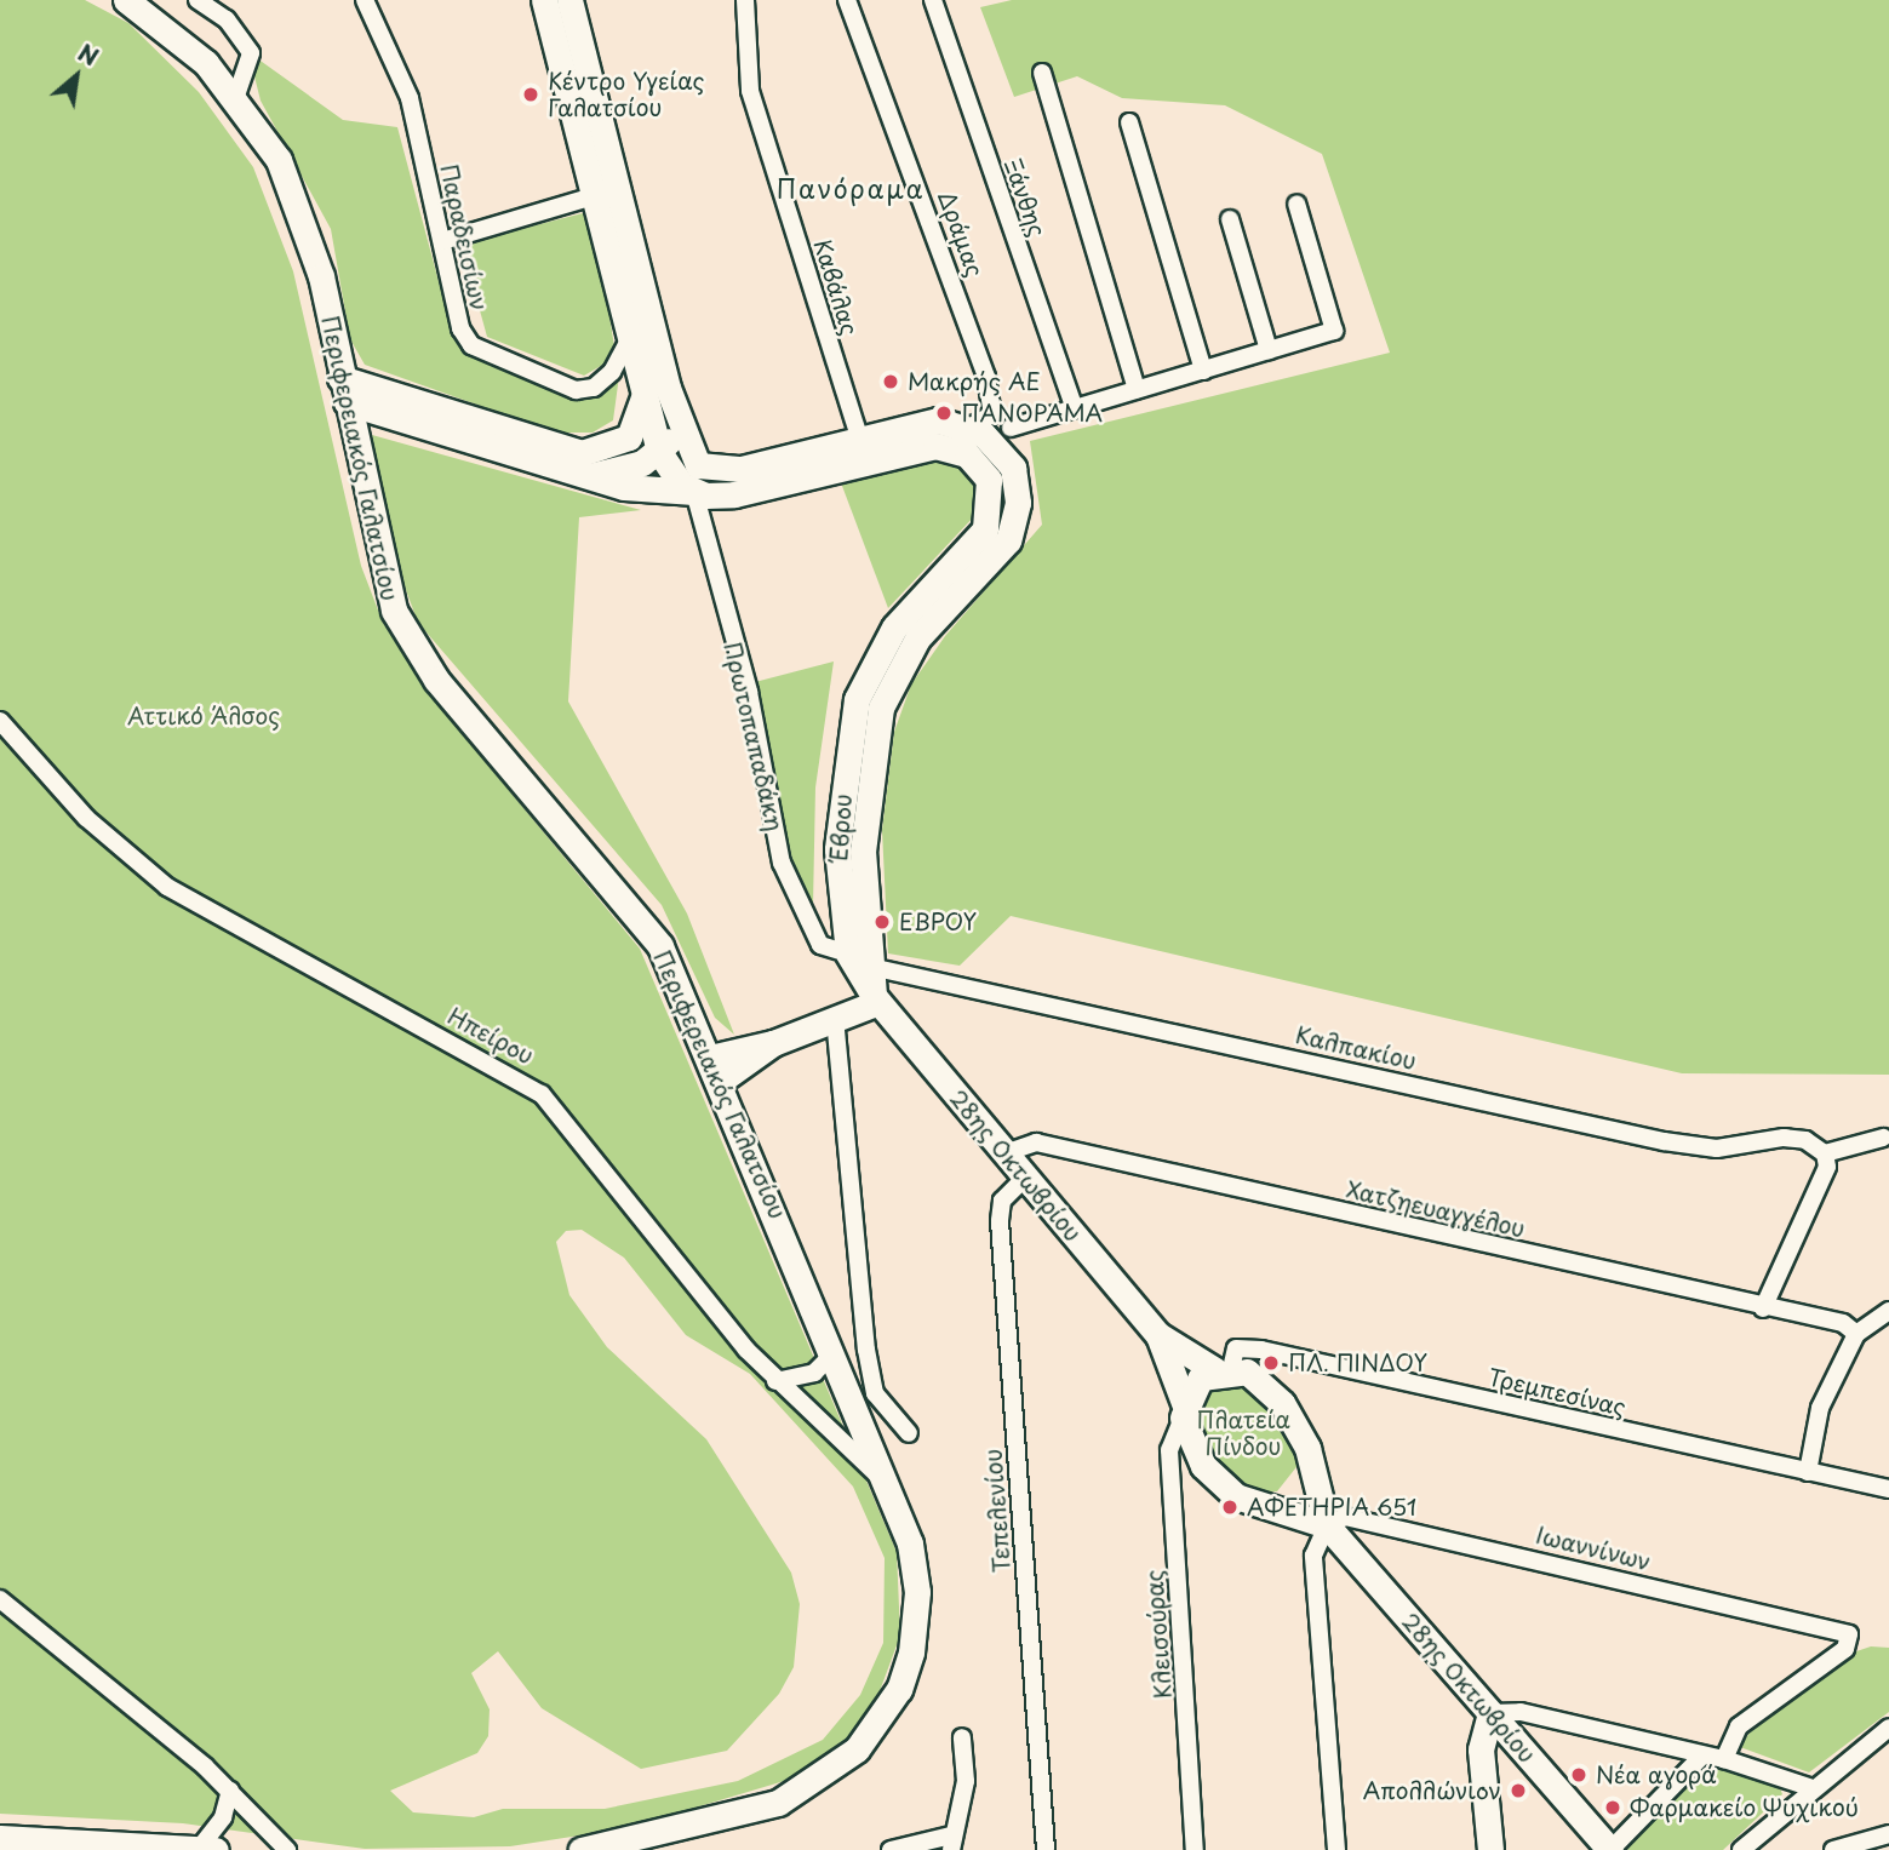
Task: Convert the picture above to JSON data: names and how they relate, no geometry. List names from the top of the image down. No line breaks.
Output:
{"streets":{"main road":["Περιφερειακός Γαλατσίου","Έβρου","28ης Οκτωβρίου"],"street":["Ξάνθης","Δράμας","Παραδεισίων","Καβάλας","Πρωτοπαπαδάκη","Ηπείρου","Καλπακίου","Χατζηευαγγέλου","Τρεμπεσίνας","Τεπελενίου","Ιωαννίνων","Κλεισούρας"]},"crossings":[["Περιφερειακός Γαλατσίου","Έβρου"],["Περιφερειακός Γαλατσίου","Ηπείρου"],["Πρωτοπαπαδάκη","Έβρου"],["Έβρου","Καλπακίου"],["Έβρου","28ης Οκτωβρίου"],["28ης Οκτωβρίου","Χατζηευαγγέλου"],["28ης Οκτωβρίου","Τρεμπεσίνας"],["28ης Οκτωβρίου","Τεπελενίου"],["28ης Οκτωβρίου","Ιωαννίνων"],["28ης Οκτωβρίου","Κλεισούρας"],["Τρεμπεσίνας","Κλεισούρας"]],"districts":["Πανόραμα"],"parks":["Αττικό Άλσος","Πλατεία Πίνδου"],"places":["Κέντρο Υγείας Γαλατσίου","Μακρής ΑΕ","ΠΑΝΟΡΑΜΑ","ΕΒΡΟΥ","ΠΛ. ΠΙΝΔΟΥ","ΑΦΕΤΗΡΙΑ 651","Νέα αγορά","Απολλώνιον","Φαρμακείο Ψυχικού"],"north":"top right"}
